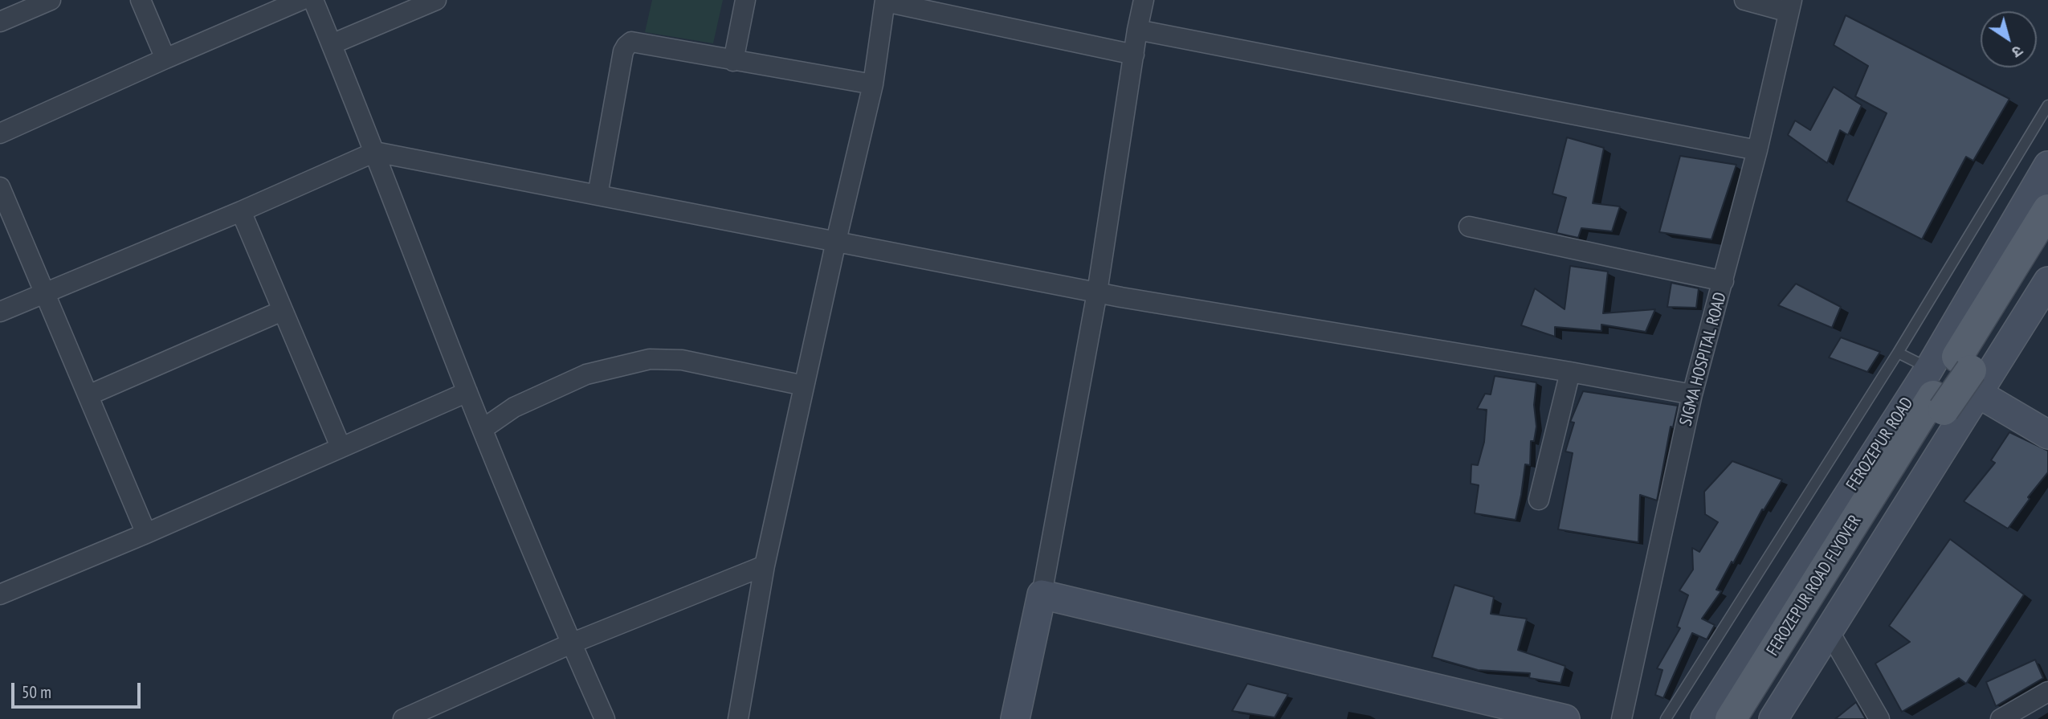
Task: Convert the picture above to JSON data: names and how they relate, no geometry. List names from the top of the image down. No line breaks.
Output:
{"streets":{"main road":["FEROZEPUR ROAD","FEROZEPUR ROAD FLYOVER"],"street":["SIGMA HOSPITAL ROAD"]},"crossings":[["FEROZEPUR ROAD","FEROZEPUR ROAD FLYOVER"]],"scale_bar":"50 m","north":"bottom right"}
